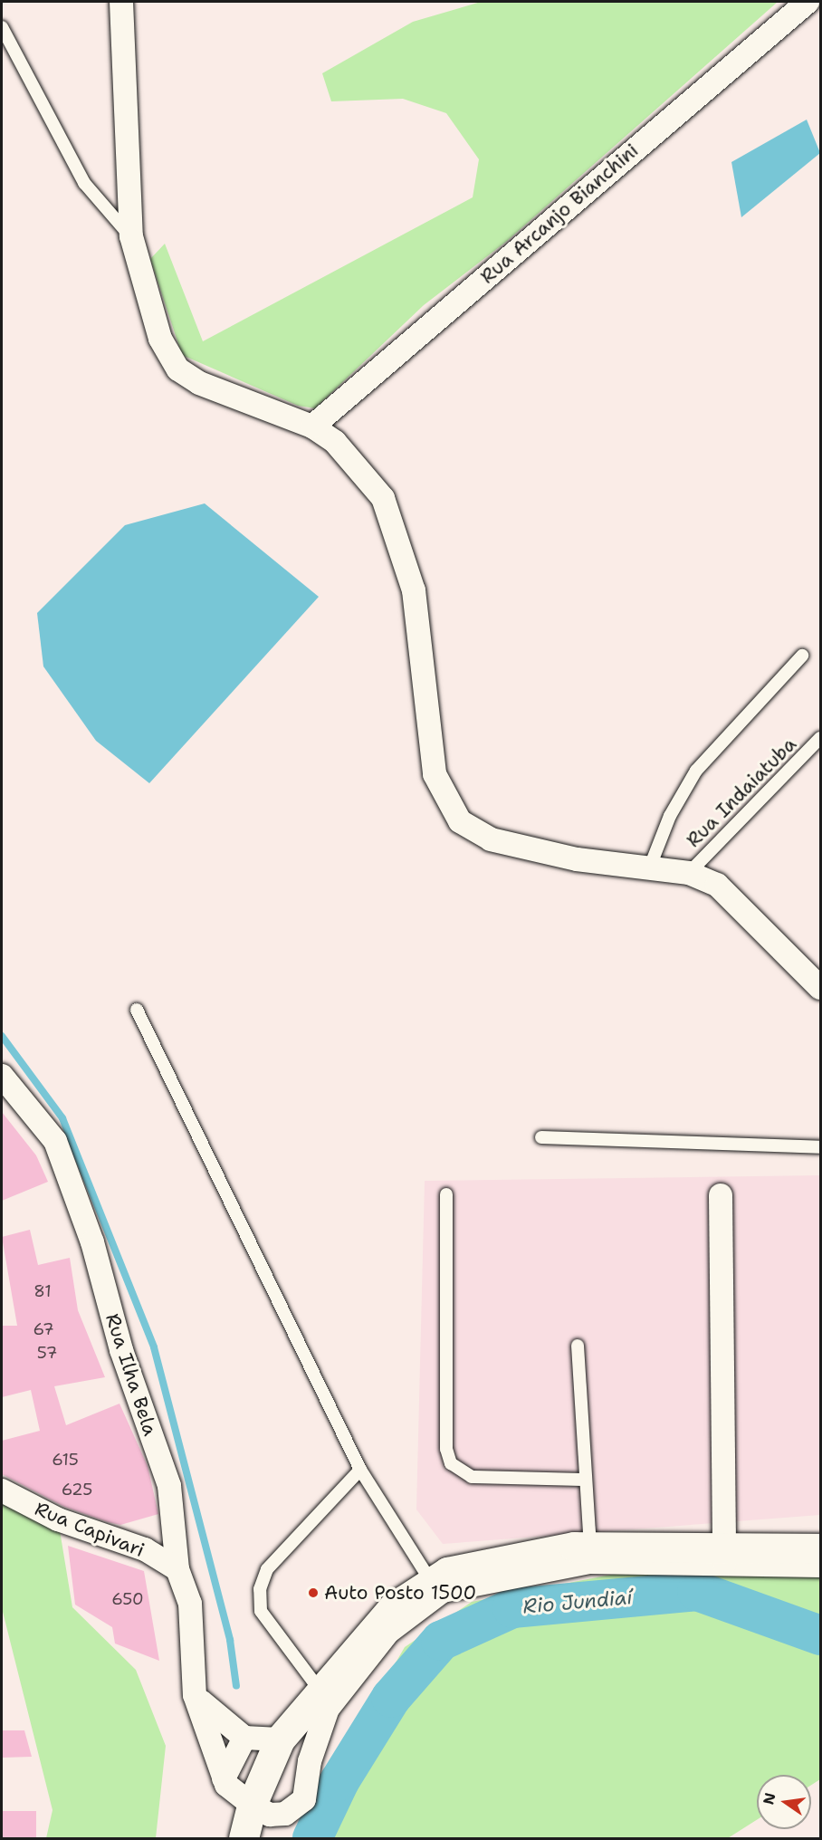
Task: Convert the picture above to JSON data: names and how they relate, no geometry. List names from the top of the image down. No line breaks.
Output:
{"streets":{"street":["Rua Arcanjo Bianchini","Rua Ilha Bela","Rua Capivari"],"lane":["Rua Indaiatuba"]},"crossings":[["Rua Ilha Bela","Rua Capivari"]],"water":["Rio Jundiaí"],"places":["Auto Posto 1500"],"house_numbers":["81","67","57","615","625","650"],"north":"left"}
